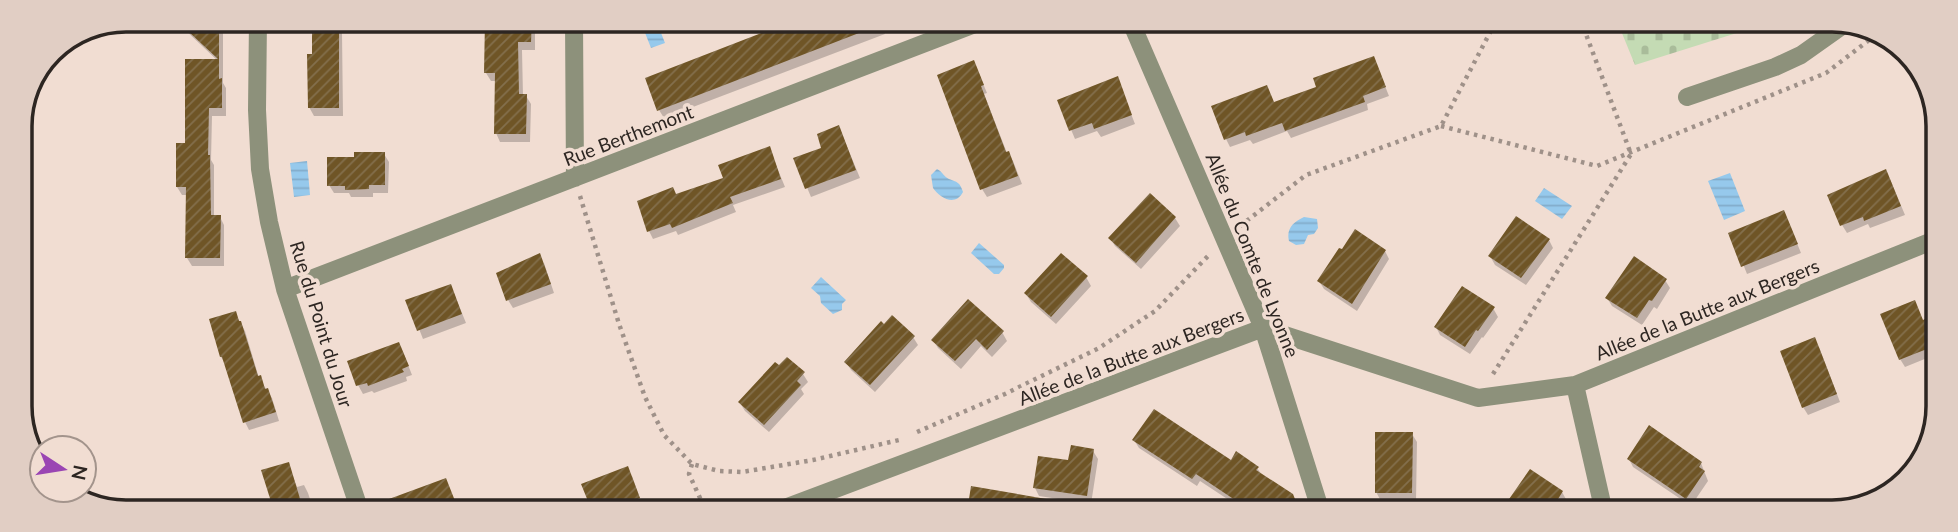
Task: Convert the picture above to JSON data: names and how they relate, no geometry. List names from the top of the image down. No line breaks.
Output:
{"streets":{"street":["Rue Berthemont","Allée du Comte de Lyonne","Allée de la Butte aux Bergers","Rue du Point du Jour"]},"crossings":[["Rue Berthemont","Rue du Point du Jour"],["Allée du Comte de Lyonne","Allée de la Butte aux Bergers"]],"north":"right"}
